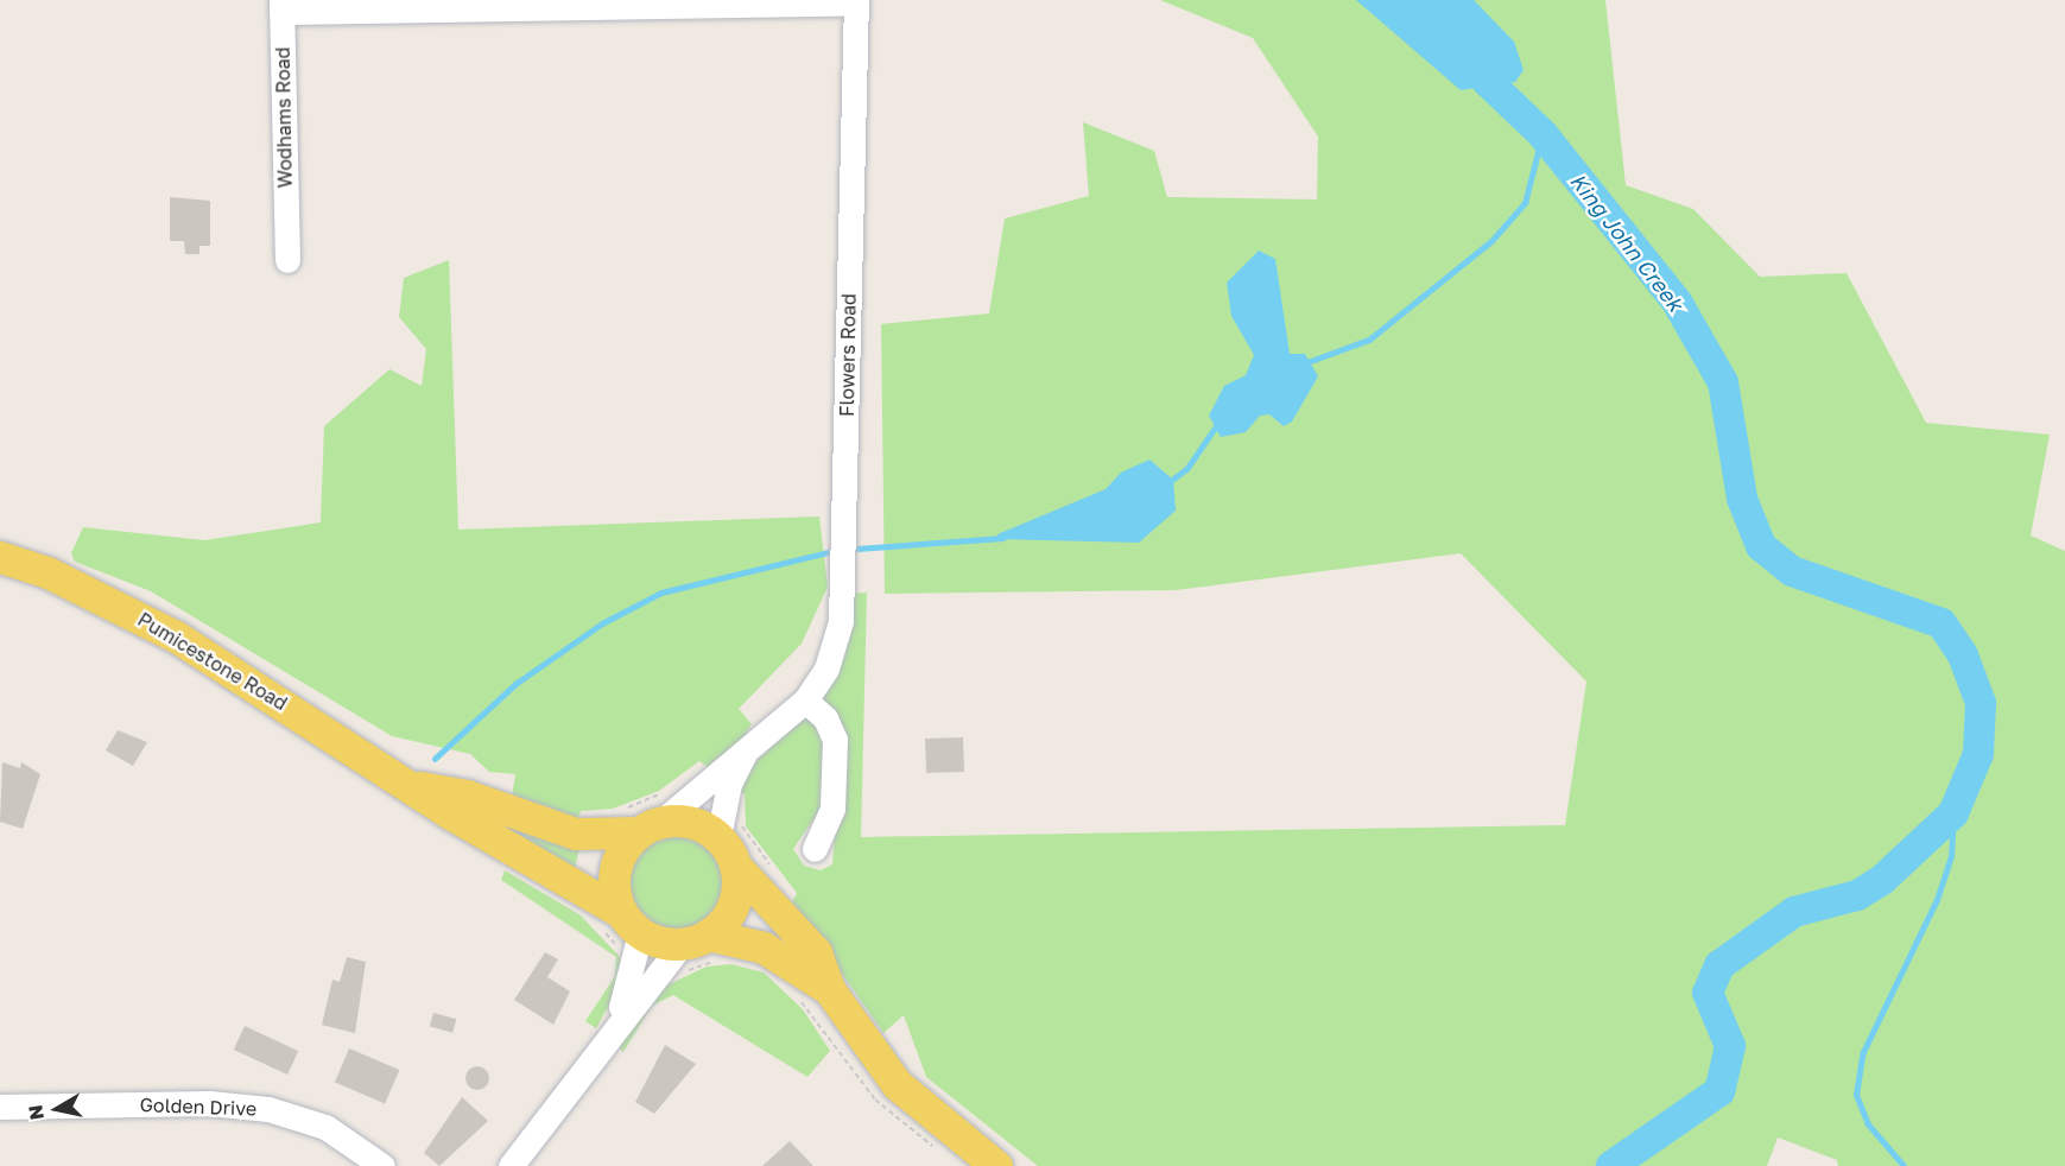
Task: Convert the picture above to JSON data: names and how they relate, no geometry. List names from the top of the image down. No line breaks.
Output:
{"streets":{"main road":["Pumicestone Road"],"street":["Wodhams Road","Flowers Road","Golden Drive"]},"crossings":[["Flowers Road","Pumicestone Road"]],"water":["King John Creek"],"north":"left"}
